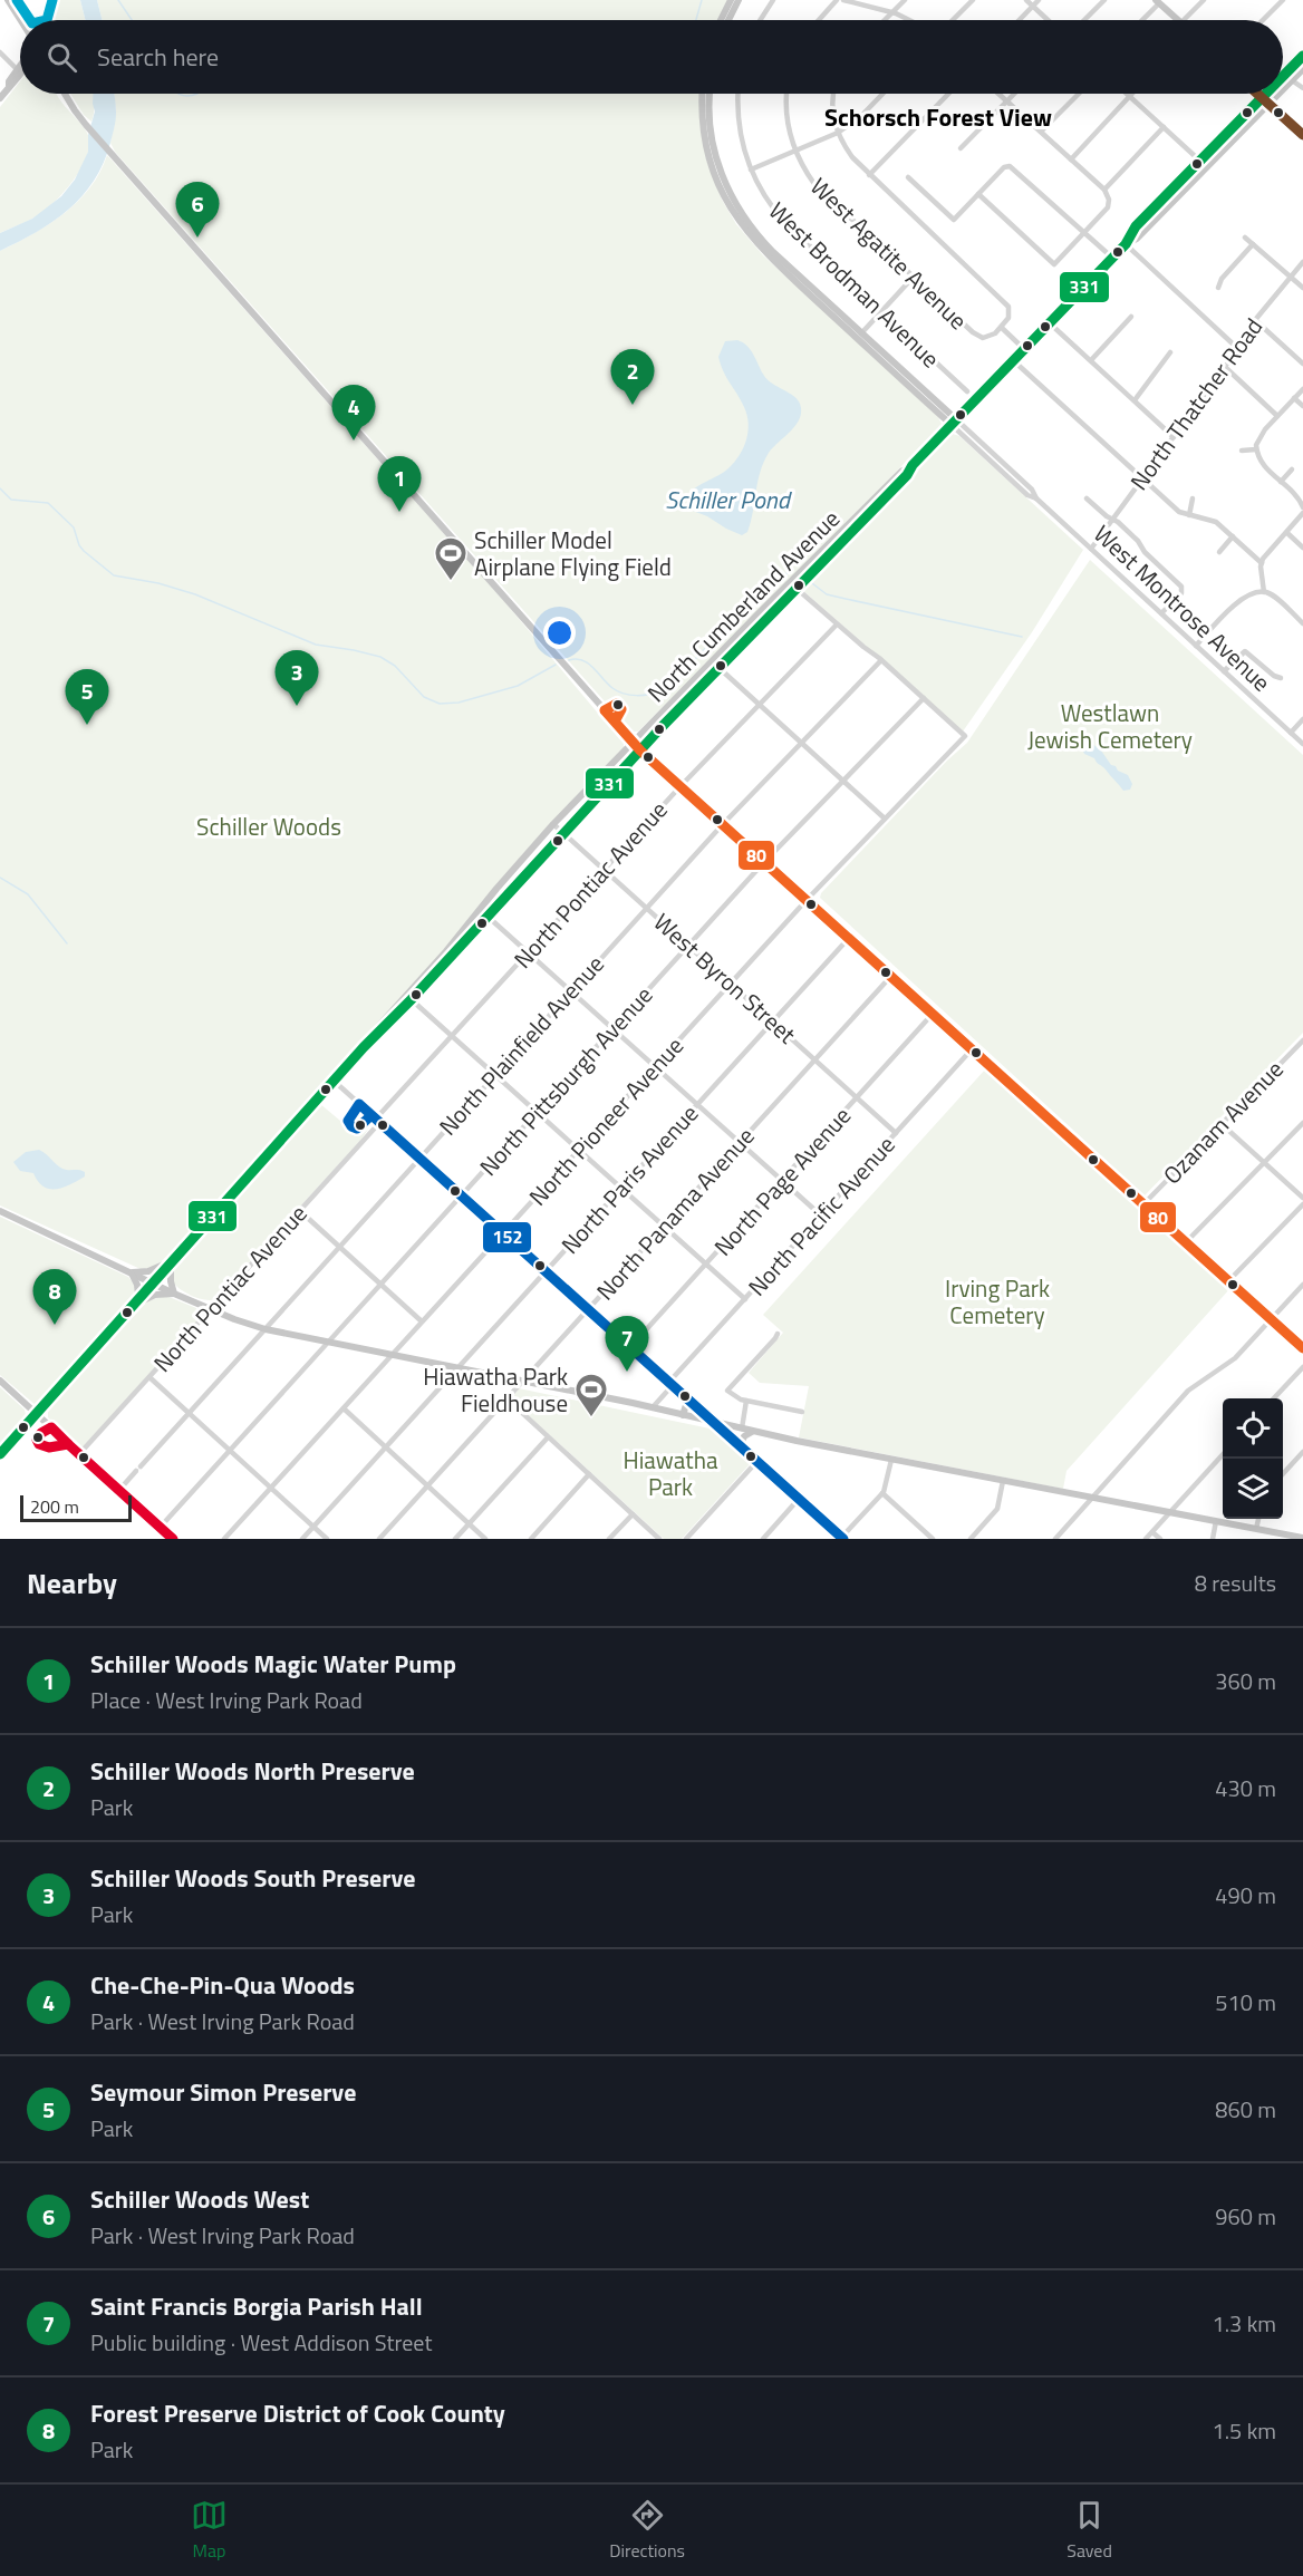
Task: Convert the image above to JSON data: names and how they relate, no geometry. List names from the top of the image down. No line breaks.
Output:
{"streets":{"main road":["North Cumberland Avenue","West Montrose Avenue"],"street":["West Agatite Avenue","West Brodman Avenue","North Thatcher Road","North Pontiac Avenue","West Byron Street","North Plainfield Avenue","North Pittsburgh Avenue","North Pioneer Avenue","Ozanam Avenue","North Paris Avenue","North Page Avenue","North Panama Avenue","North Pacific Avenue"]},"crossings":[["West Agatite Avenue","North Cumberland Avenue"],["North Thatcher Road","West Montrose Avenue"],["North Cumberland Avenue","West Montrose Avenue"],["North Cumberland Avenue","West Byron Street"],["North Pontiac Avenue","West Byron Street"],["West Byron Street","North Plainfield Avenue"],["West Byron Street","North Pittsburgh Avenue"],["West Byron Street","North Pioneer Avenue"],["West Byron Street","North Paris Avenue"],["West Byron Street","North Page Avenue"],["West Byron Street","North Panama Avenue"],["West Byron Street","North Pacific Avenue"],["North Pittsburgh Avenue","North Pioneer Avenue"]],"districts":["Schorsch Forest View"],"water":["Schiller Pond"],"parks":["Westlawn Jewish Cemetery","Schiller Woods","Irving Park Cemetery","Hiawatha Park"],"places":{"sports":["Schiller Model Airplane Flying Field","Hiawatha Park Fieldhouse"]},"lines":["transit line 331","transit line 80","transit line 152"],"scale_bar":"200 m","page":{"search":"Search here","pins":["6","2","4","1","3","5","8","7"],"scale":"200 m","heading":["Nearby","8 results"],"list":[{"mark":"1","name":"Schiller Woods Magic Water Pump","note":"Place · West Irving Park Road","value":"360 m"},{"mark":"2","name":"Schiller Woods North Preserve","note":"Park","value":"430 m"},{"mark":"3","name":"Schiller Woods South Preserve","note":"Park","value":"490 m"},{"mark":"4","name":"Che-Che-Pin-Qua Woods","note":"Park · West Irving Park Road","value":"510 m"},{"mark":"5","name":"Seymour Simon Preserve","note":"Park","value":"860 m"},{"mark":"6","name":"Schiller Woods West","note":"Park · West Irving Park Road","value":"960 m"},{"mark":"7","name":"Saint Francis Borgia Parish Hall","note":"Public building · West Addison Street","value":"1.3 km"},{"mark":"8","name":"Forest Preserve District of Cook County","note":"Park","value":"1.5 km"}],"nav":["Map","Directions","Saved"]}}
